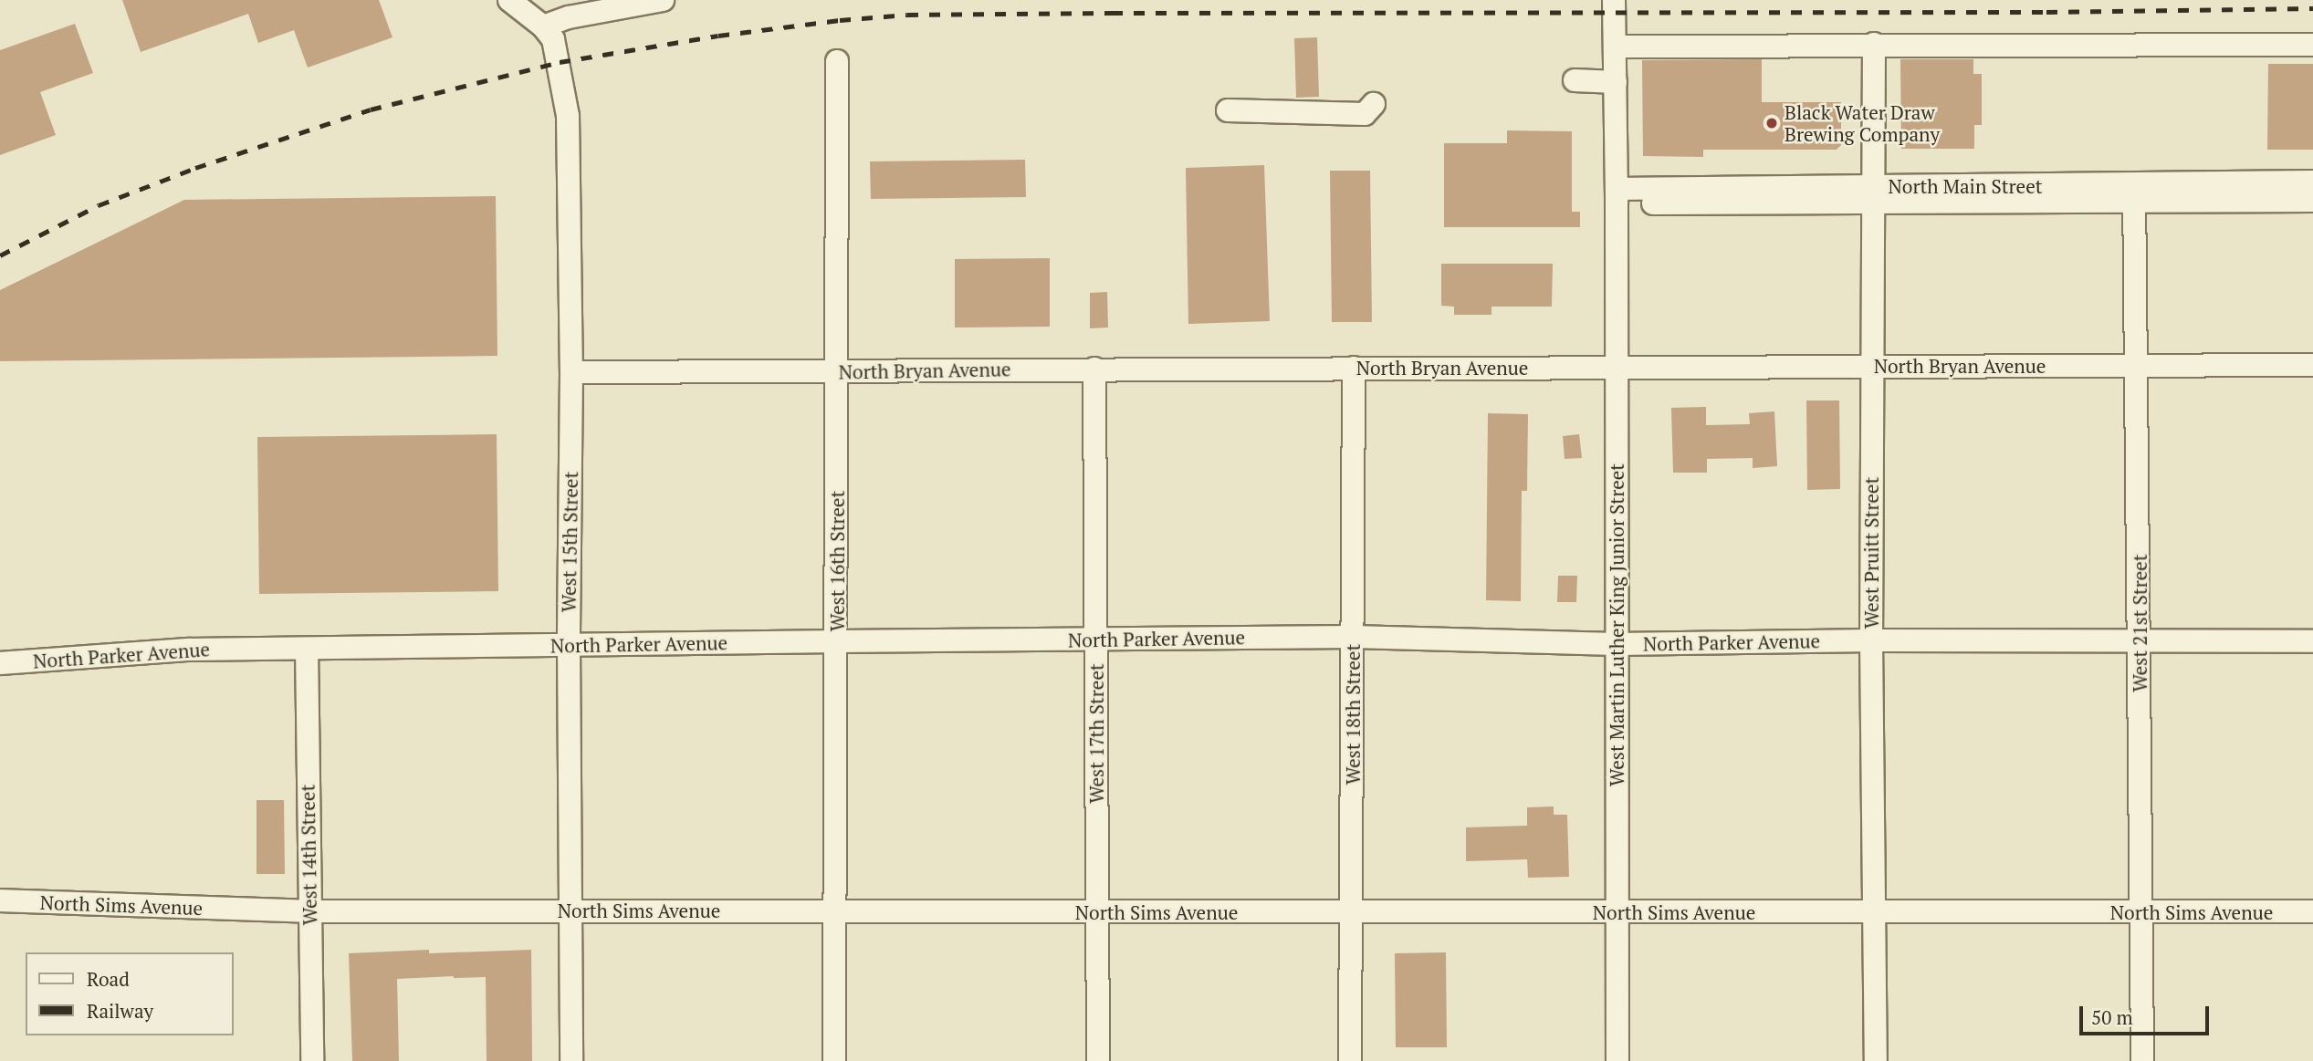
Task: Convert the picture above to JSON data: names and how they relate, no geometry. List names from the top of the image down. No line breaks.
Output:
{"streets":{"street":["North Main Street","North Bryan Avenue","West 15th Street","West Pruitt Street","West 16th Street","West 21st Street","West Martin Luther King Junior Street","North Parker Avenue","West 18th Street","West 17th Street","West 14th Street","North Sims Avenue"]},"crossings":[["North Main Street","West Pruitt Street"],["North Main Street","West 21st Street"],["North Main Street","West Martin Luther King Junior Street"],["North Bryan Avenue","West 15th Street"],["North Bryan Avenue","West Pruitt Street"],["North Bryan Avenue","West 16th Street"],["North Bryan Avenue","West 21st Street"],["North Bryan Avenue","West Martin Luther King Junior Street"],["North Bryan Avenue","West 18th Street"],["North Bryan Avenue","West 17th Street"],["West 15th Street","North Parker Avenue"],["West 15th Street","North Sims Avenue"],["West Pruitt Street","North Parker Avenue"],["West Pruitt Street","North Sims Avenue"],["West 16th Street","North Parker Avenue"],["West 16th Street","North Sims Avenue"],["West 21st Street","North Parker Avenue"],["West 21st Street","North Sims Avenue"],["West Martin Luther King Junior Street","North Parker Avenue"],["West Martin Luther King Junior Street","North Sims Avenue"],["North Parker Avenue","West 18th Street"],["North Parker Avenue","West 17th Street"],["North Parker Avenue","West 14th Street"],["West 18th Street","North Sims Avenue"],["West 17th Street","North Sims Avenue"],["West 14th Street","North Sims Avenue"]],"places":["Black Water Draw Brewing Company"],"legend":["Road","Railway"],"scale_bar":"50 m"}
